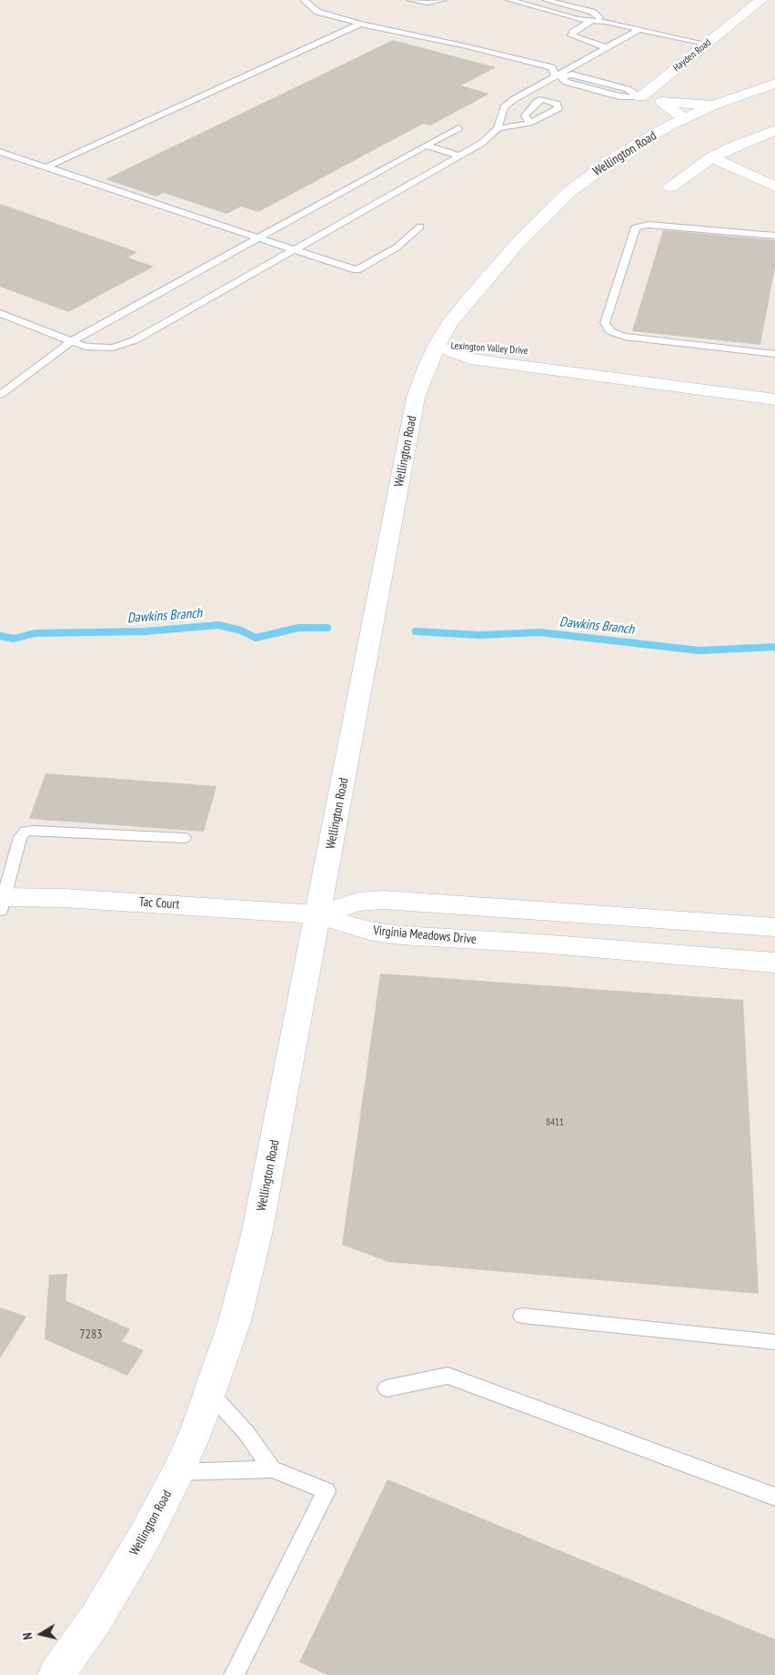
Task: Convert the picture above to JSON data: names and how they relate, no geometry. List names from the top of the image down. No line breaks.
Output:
{"streets":{"street":["Hayden Road","Wellington Road","Lexington Valley Drive","Tac Court","Virginia Meadows Drive"]},"crossings":[["Wellington Road","Lexington Valley Drive"],["Wellington Road","Tac Court"],["Wellington Road","Virginia Meadows Drive"],["Tac Court","Virginia Meadows Drive"]],"water":["Dawkins Branch"],"house_numbers":["8411","7283"],"north":"left"}
